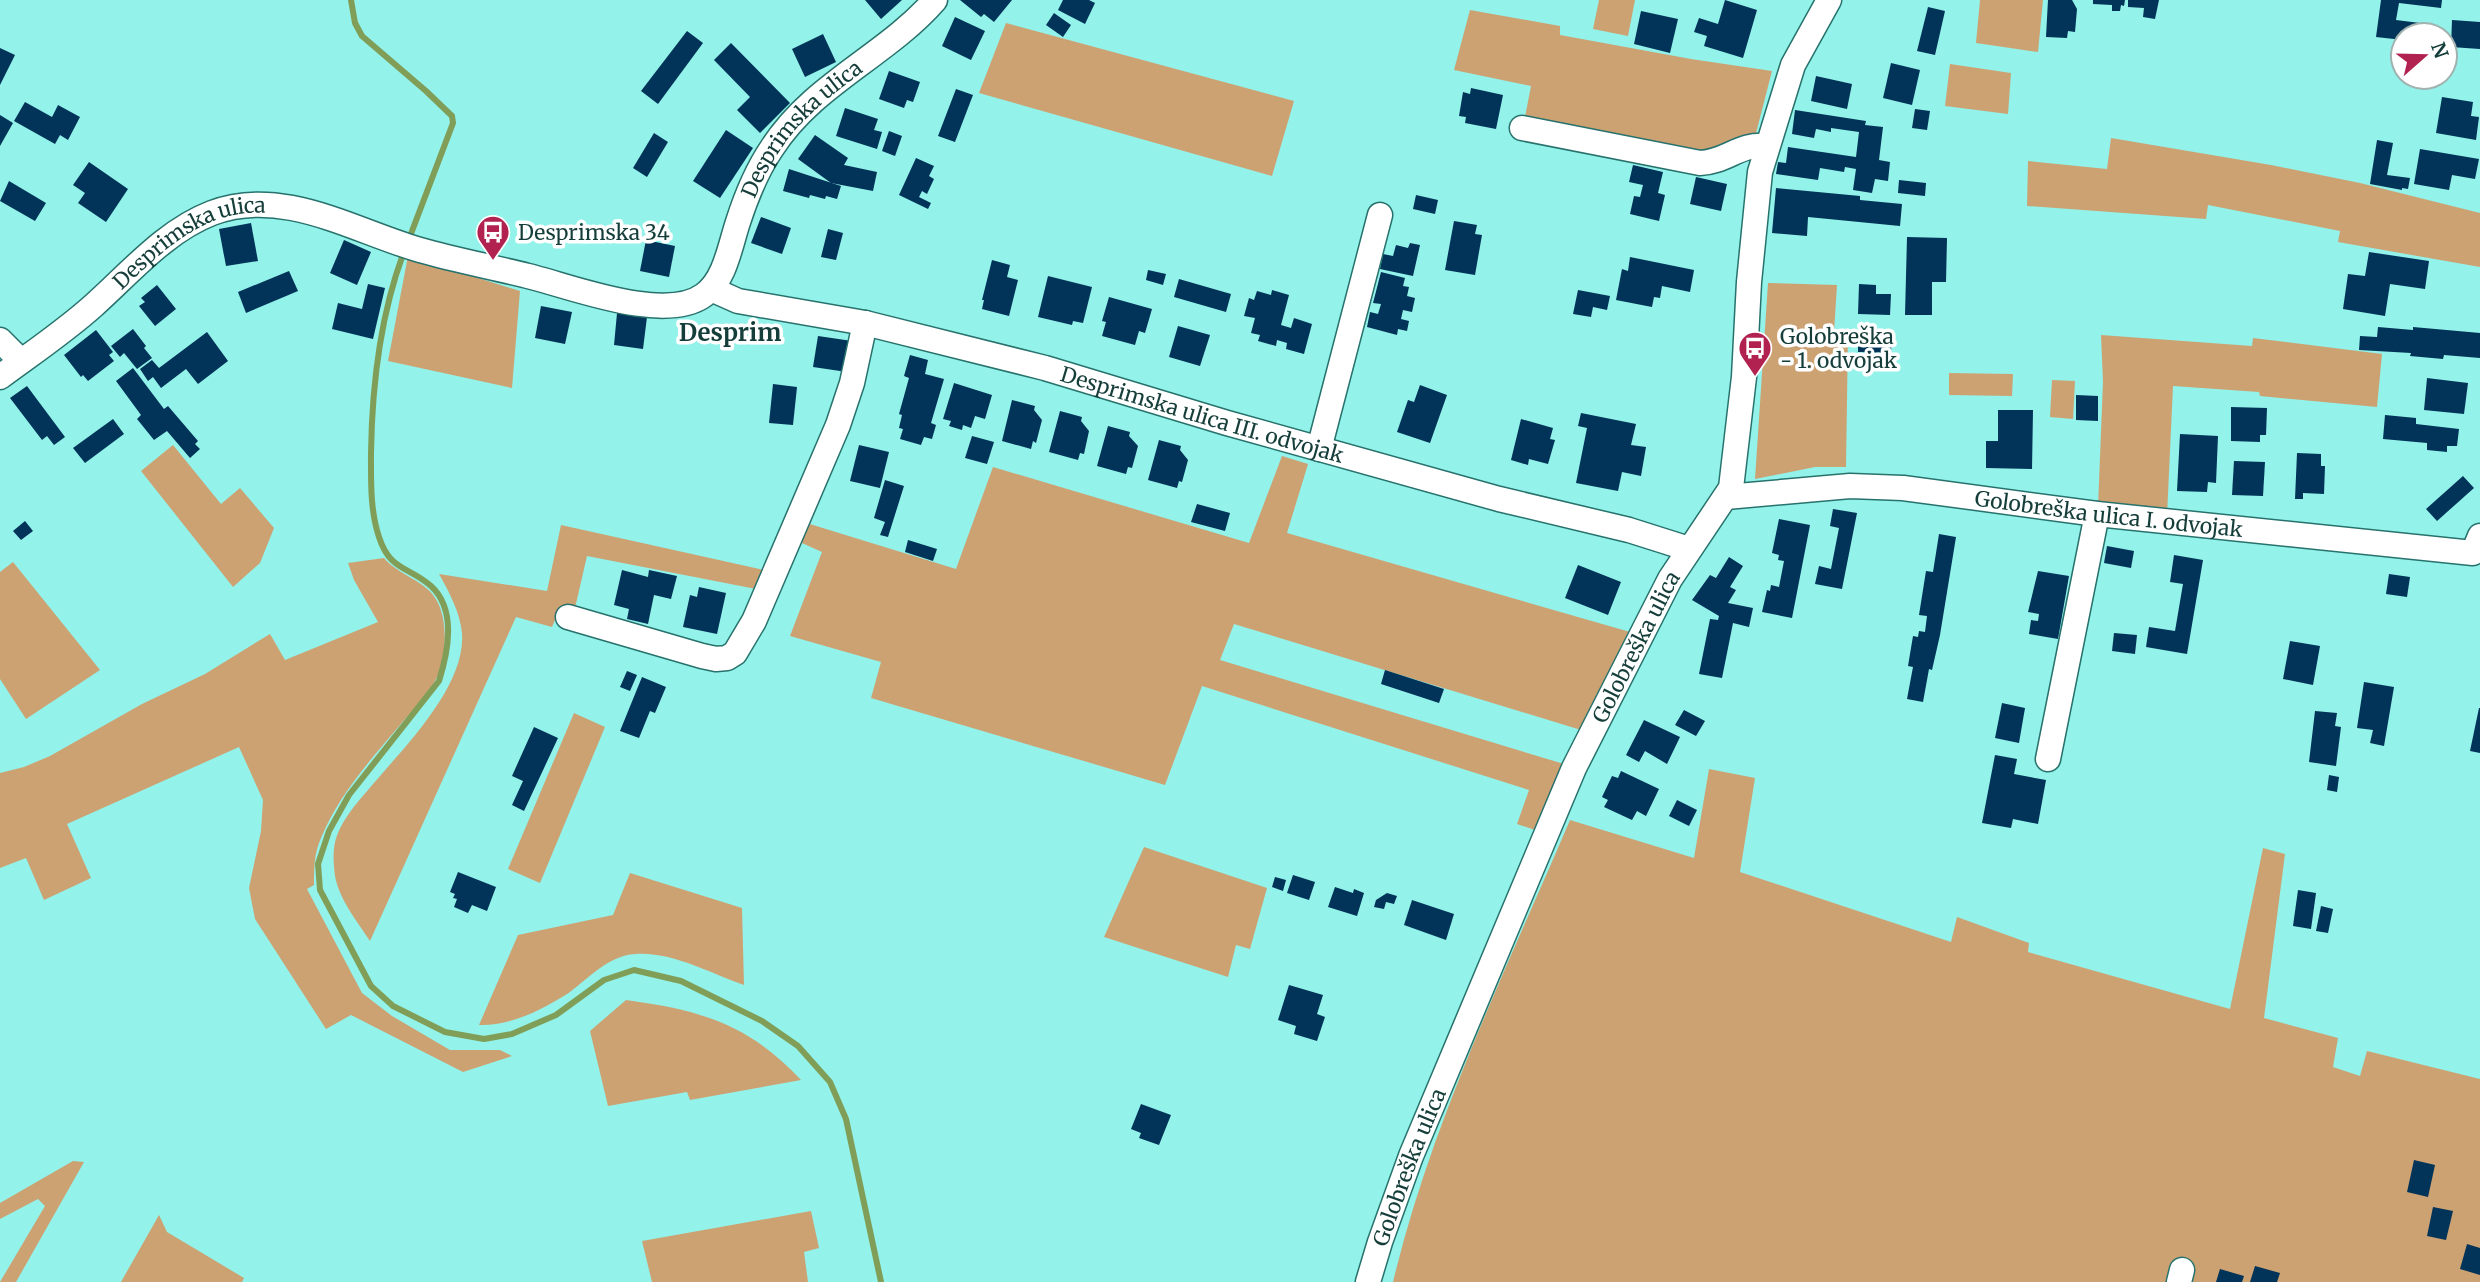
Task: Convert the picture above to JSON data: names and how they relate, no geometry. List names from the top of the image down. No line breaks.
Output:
{"streets":{"street":["Desprimska ulica","Desprimska ulica III. odvojak","Golobreška ulica I. odvojak","Golobreška ulica"]},"crossings":[["Desprimska ulica","Desprimska ulica III. odvojak"],["Desprimska ulica III. odvojak","Golobreška ulica"],["Golobreška ulica I. odvojak","Golobreška ulica"]],"districts":["Desprim"],"places":{"bus stop":["Desprimska 34","Golobreška - 1. odvojak"]},"north":"right"}
